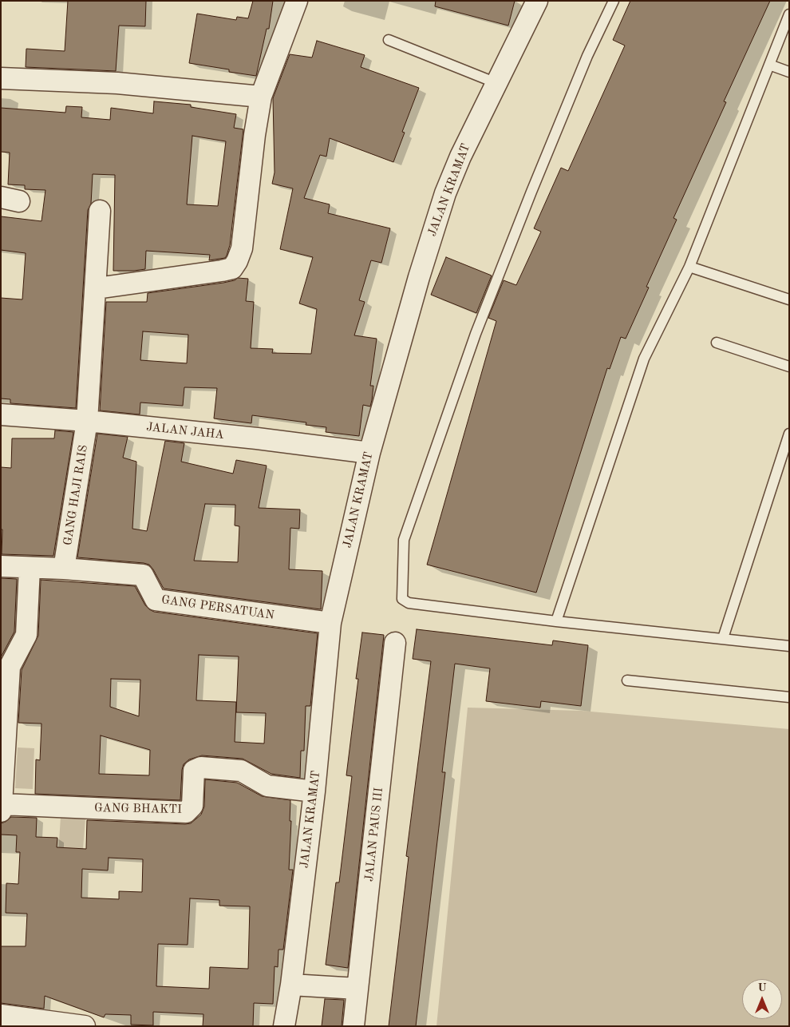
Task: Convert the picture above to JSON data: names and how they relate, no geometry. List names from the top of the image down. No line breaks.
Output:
{"streets":{"street":["JALAN KRAMAT","JALAN JAHA","GANG HAJI RAIS","GANG PERSATUAN","GANG BHAKTI","JALAN PAUS III"]},"crossings":[["JALAN KRAMAT","JALAN JAHA"],["JALAN KRAMAT","GANG PERSATUAN"],["JALAN KRAMAT","GANG BHAKTI"],["JALAN JAHA","GANG HAJI RAIS"],["GANG HAJI RAIS","GANG PERSATUAN"]],"north":"top"}
